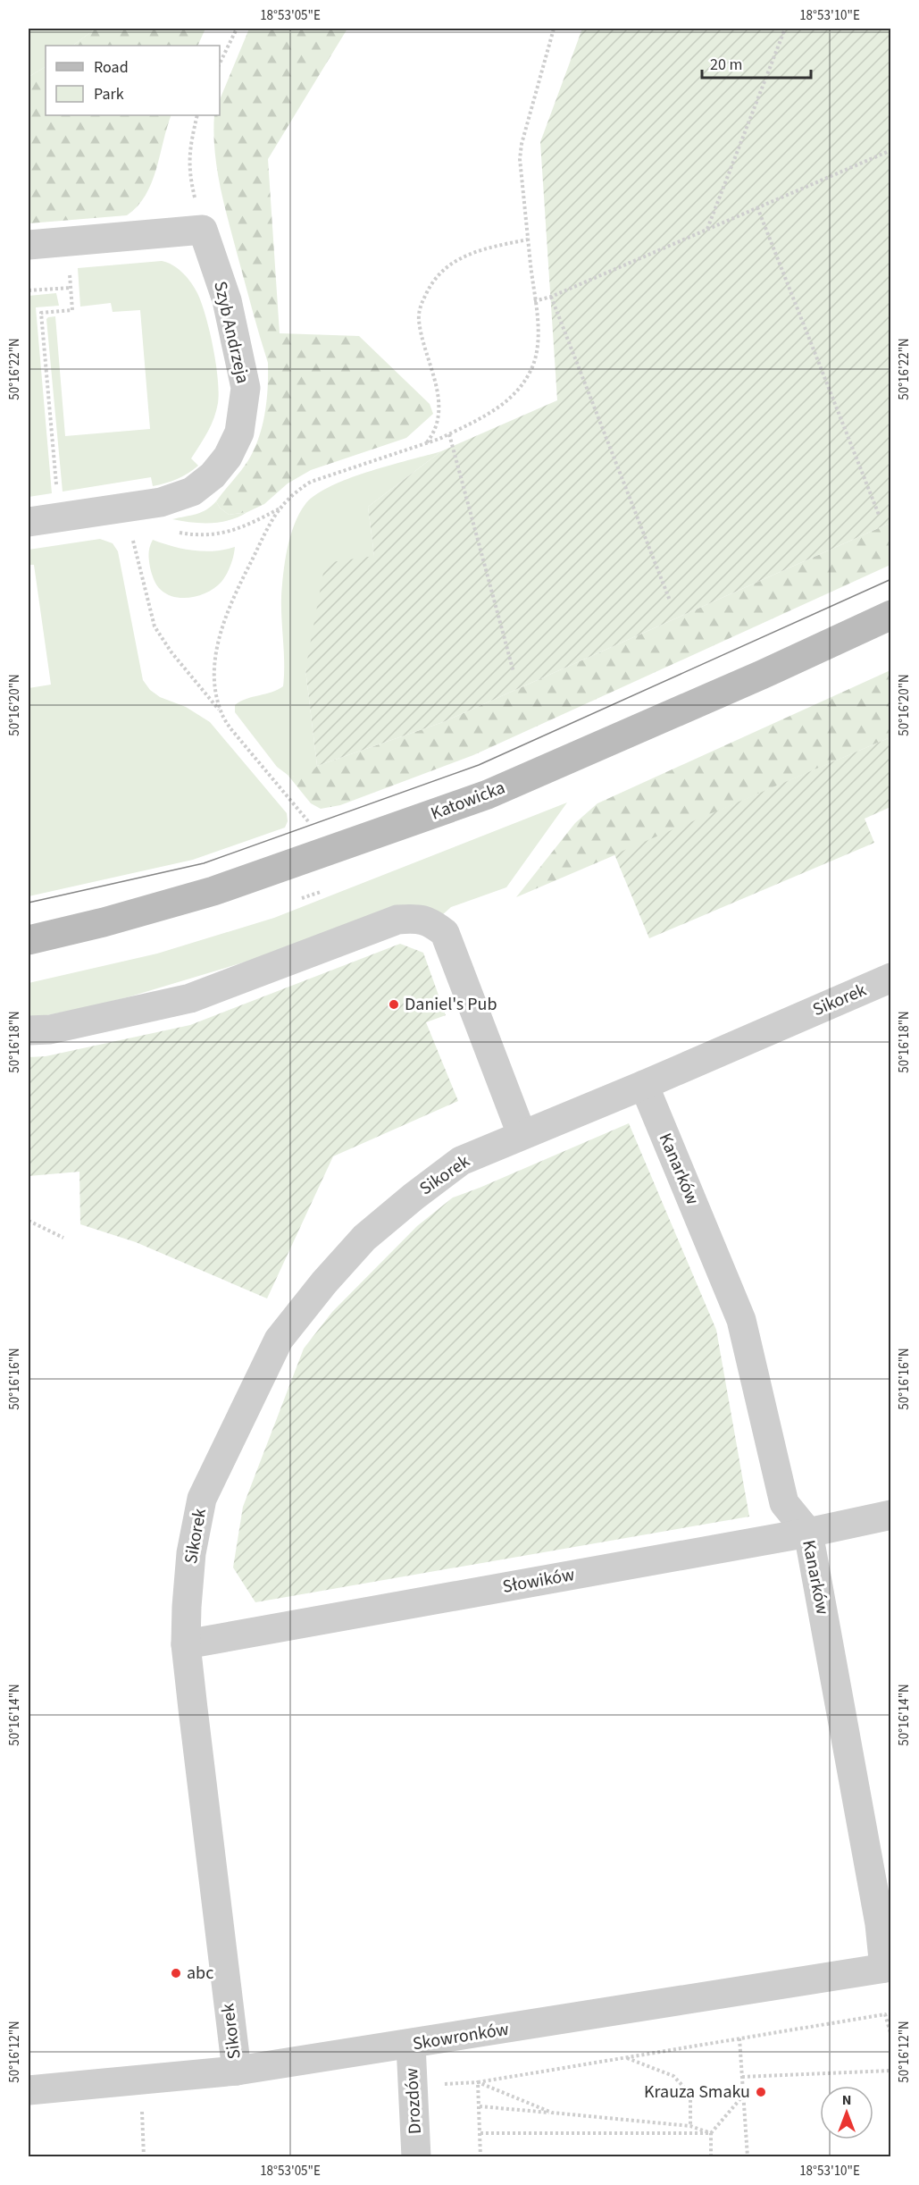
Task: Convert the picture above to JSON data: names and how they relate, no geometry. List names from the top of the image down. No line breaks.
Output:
{"streets":{"street":["Szyb Andrzeja","Katowicka","Sikorek","Kanarków","Słowików","Skowronków","Drozdów"]},"crossings":[["Sikorek","Kanarków"],["Sikorek","Słowików"],["Sikorek","Skowronków"],["Kanarków","Słowików"],["Kanarków","Skowronków"],["Skowronków","Drozdów"]],"places":["Daniel's Pub","abc","Krauza Smaku"],"legend":["Road","Park"],"scale_bar":"20 m","north":"top","coordinates":["18°53'05\"E","18°53'10\"E","50°16'22\"N","50°16'20\"N","50°16'18\"N","50°16'16\"N","50°16'14\"N","50°16'12\"N"]}
